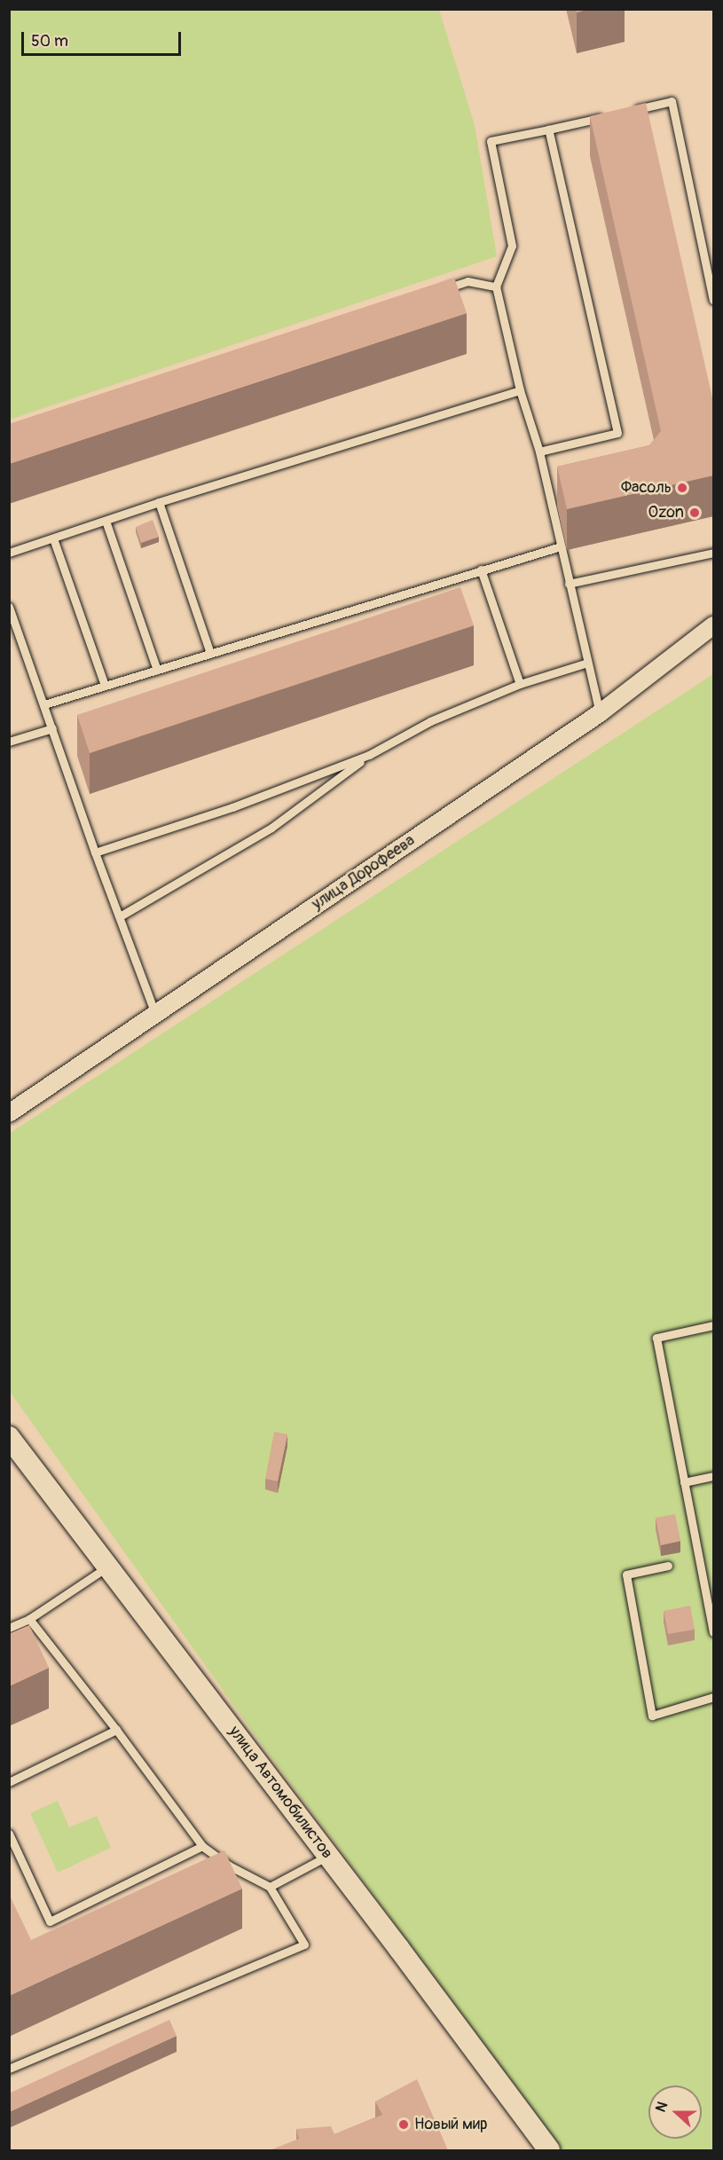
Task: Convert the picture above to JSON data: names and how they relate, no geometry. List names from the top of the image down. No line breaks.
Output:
{"streets":{"street":["улица Дорофеева","улица Автомобилистов"]},"places":["Фасоль","Ozon","Новый мир"],"scale_bar":"50 m","north":"left"}
